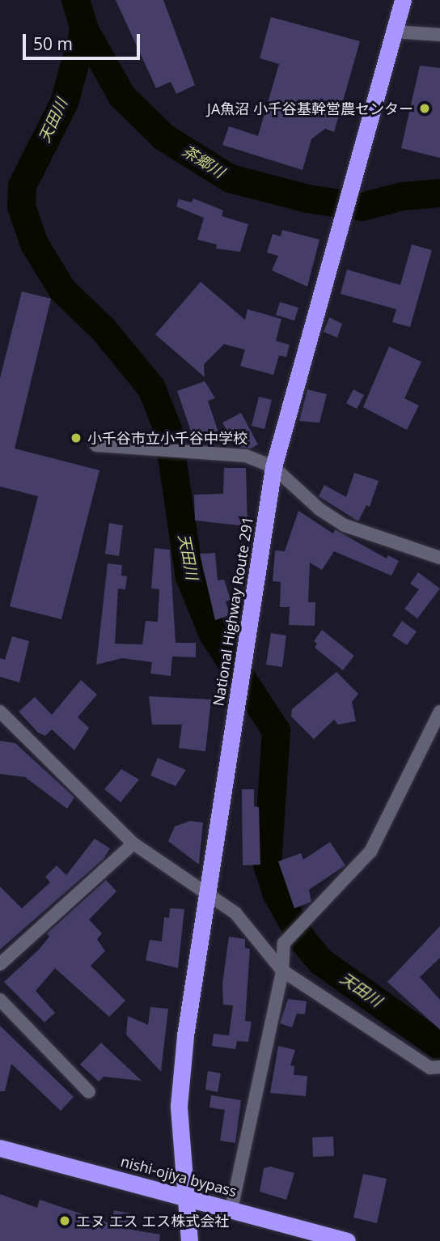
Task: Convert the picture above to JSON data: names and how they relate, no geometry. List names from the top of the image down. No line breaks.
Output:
{"streets":{"highway":["National Highway Route 291","nishi-ojiya bypass"]},"crossings":[["National Highway Route 291","nishi-ojiya bypass"]],"water":["天田川","茶郷川"],"places":["JA魚沼 小千谷基幹営農センター","小千谷市立小千谷中学校","エヌ エス エス株式会社"],"scale_bar":"50 m"}
